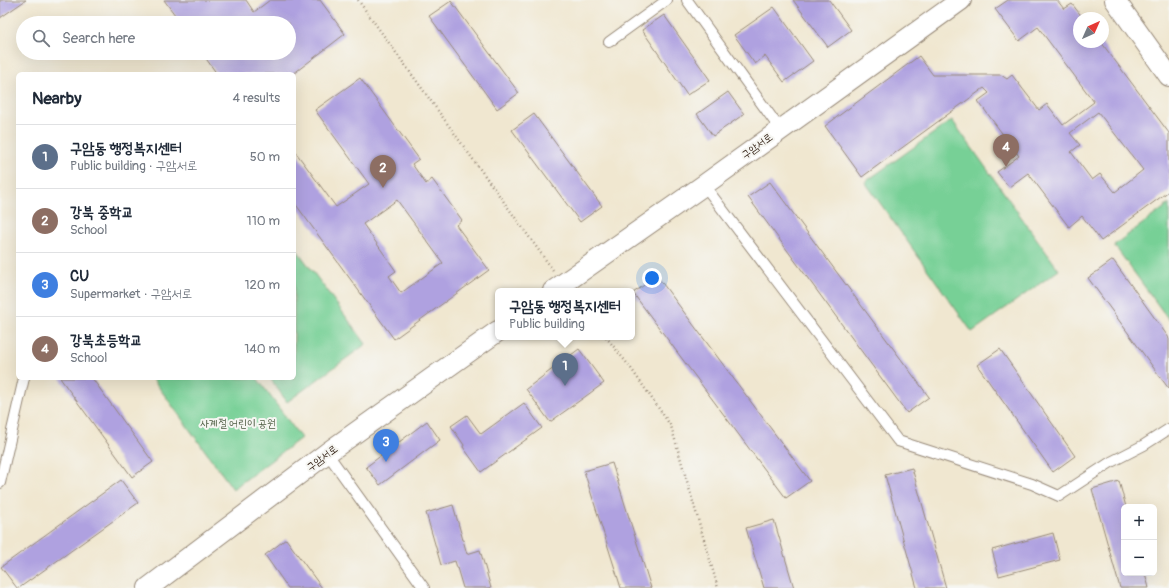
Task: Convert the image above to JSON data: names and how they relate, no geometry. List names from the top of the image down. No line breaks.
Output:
{"streets":{"street":["구암서로"]},"parks":["사계절 어린이 공원"],"north":"top right","page":{"search":"Search here","heading":["Nearby","4 results"],"list":[{"mark":"1","name":"구암동 행정복지센터","note":"Public building · 구암서로","value":"50 m"},{"mark":"2","name":"강북 중학교","note":"School","value":"110 m"},{"mark":"3","name":"CU","note":"Supermarket · 구암서로","value":"120 m"},{"mark":"4","name":"강북초등학교","note":"School","value":"140 m"}],"pins":["4","2","1","3"],"popup":["구암동 행정복지센터","Public building"],"map_buttons":["+","−"]}}
